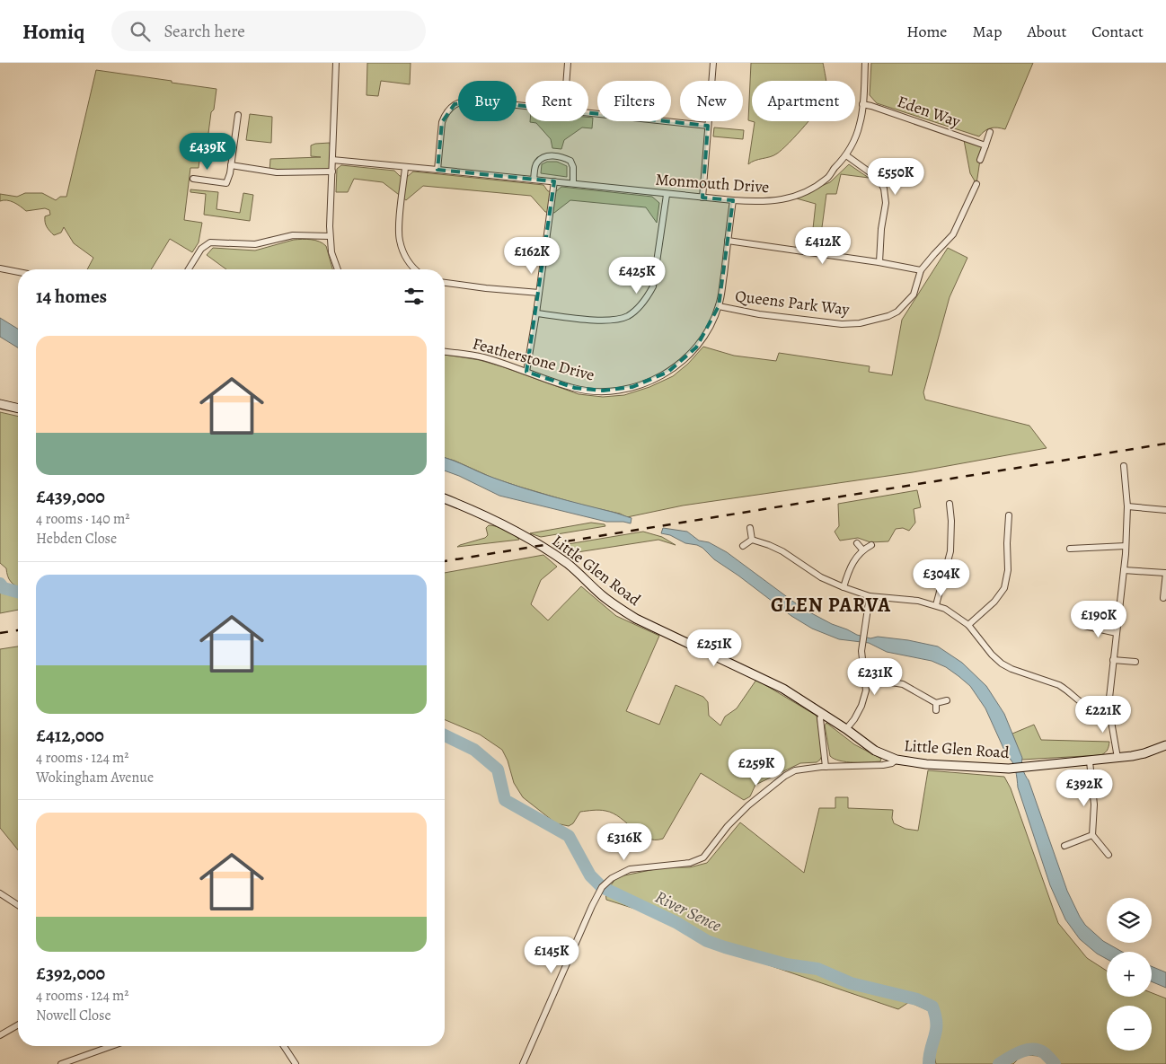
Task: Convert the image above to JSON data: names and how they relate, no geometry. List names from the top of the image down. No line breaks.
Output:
{"streets":{"main road":["Little Glen Road"],"street":["Eden Way","Monmouth Drive","Queens Park Way","Featherstone Drive"]},"crossings":[["Eden Way","Monmouth Drive"],["Monmouth Drive","Featherstone Drive"],["Queens Park Way","Featherstone Drive"]],"districts":["GLEN PARVA"],"water":["River Sence"],"page":{"header":"Homiq","search":"Search here","nav":["Home","Map","About","Contact"],"chip":["Buy","Rent","Filters","New","Apartment"],"price":["£439K","£550K","£412K","£162K","£425K","£304K","£190K","£251K","£231K","£221K","£259K","£392K","£316K","£145K"],"heading":"14 homes","list":[{"name":"£439,000","note":"4 rooms · 140 m² · Hebden Close"},{"name":"£412,000","note":"4 rooms · 124 m² · Wokingham Avenue"},{"name":"£392,000","note":"4 rooms · 124 m² · Nowell Close"}],"map_buttons":["+","−"]}}
